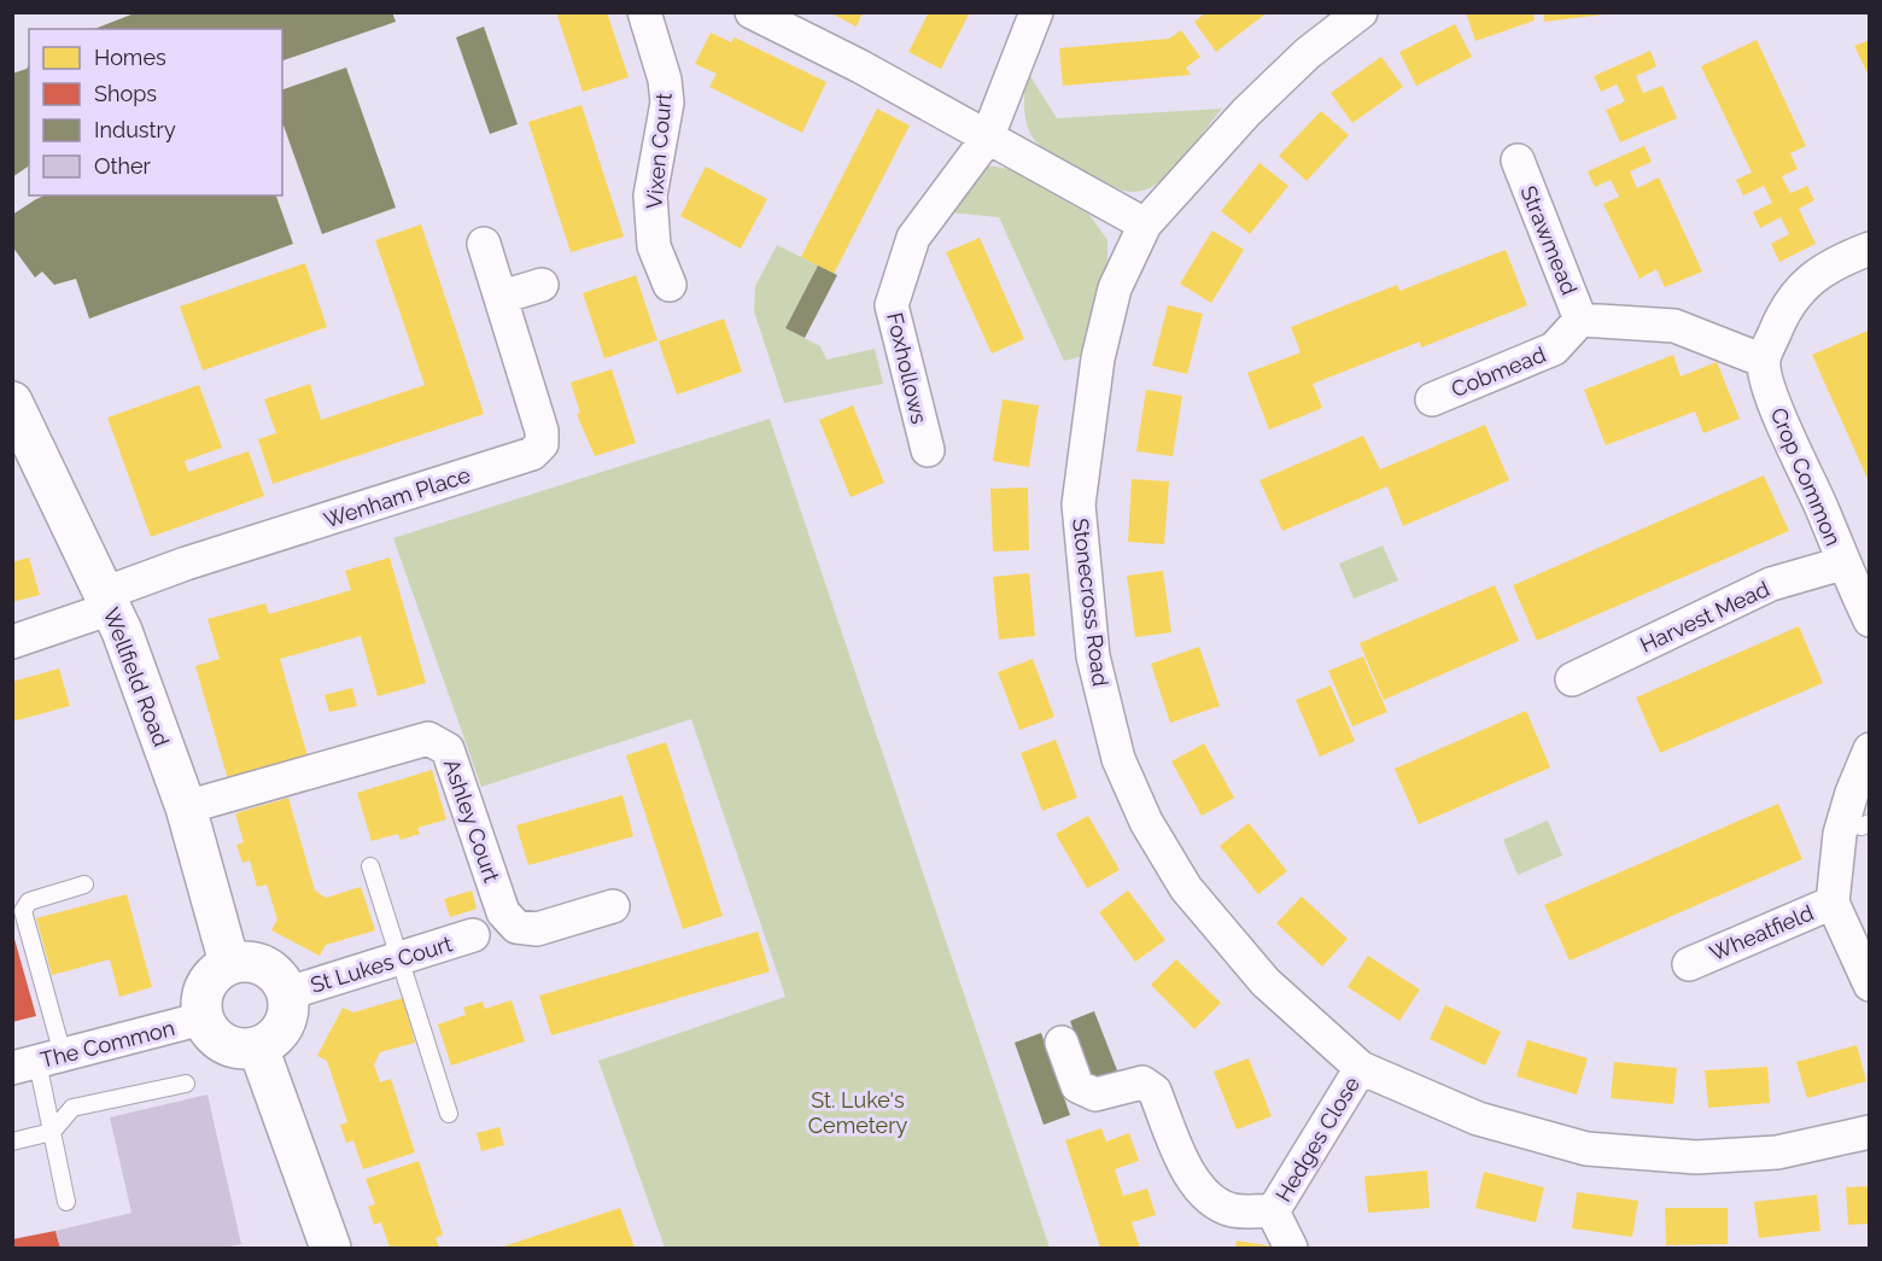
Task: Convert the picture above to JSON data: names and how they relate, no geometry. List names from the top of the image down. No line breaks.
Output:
{"streets":{"main road":["Wellfield Road"],"street":["Vixen Court","Strawmead","Foxhollows","Cobmead","Crop Common","Wenham Place","Stonecross Road","Harvest Mead","Ashley Court","Wheatfield","St Lukes Court","The Common","Hedges Close"]},"crossings":[["Strawmead","Cobmead"],["Crop Common","Harvest Mead"],["Wenham Place","Wellfield Road"],["Stonecross Road","Hedges Close"],["Wellfield Road","Ashley Court"],["Wellfield Road","St Lukes Court"],["Wellfield Road","The Common"],["St Lukes Court","The Common"]],"parks":["St. Luke's Cemetery"],"legend":["Homes","Shops","Industry","Other"]}
